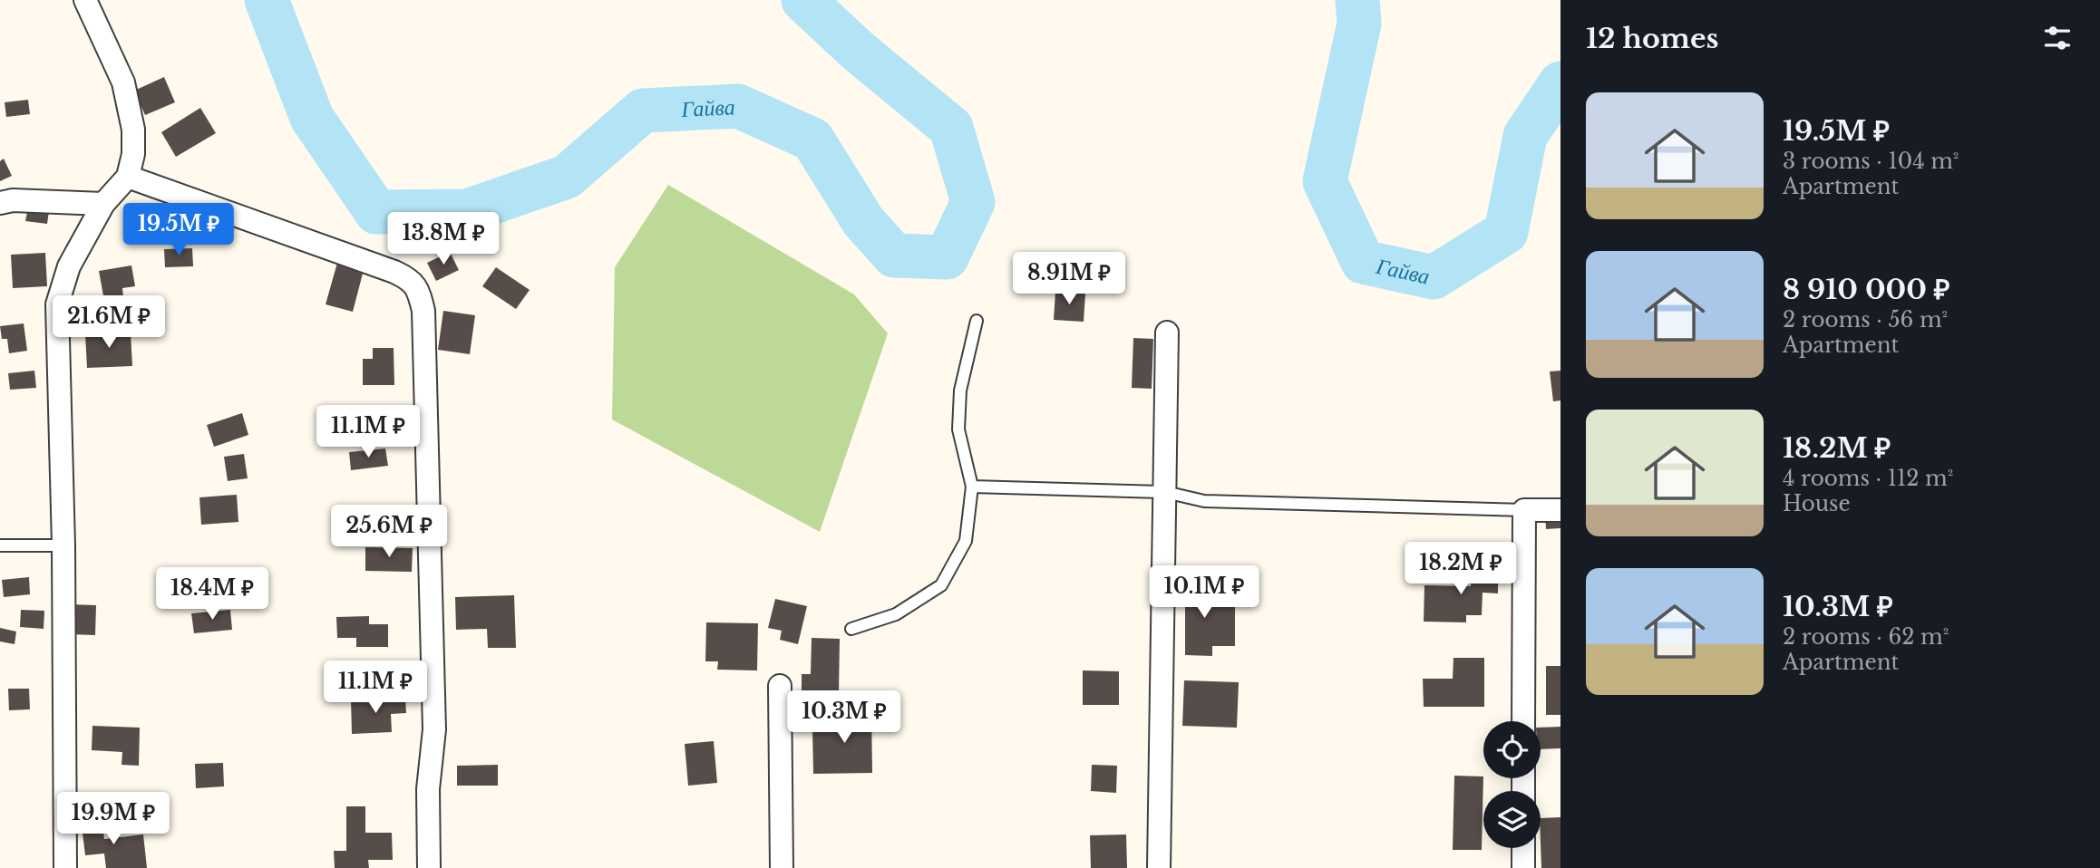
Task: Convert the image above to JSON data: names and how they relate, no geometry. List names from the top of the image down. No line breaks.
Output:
{"water":["Гайва"],"page":{"heading":"12 homes","list":[{"name":"19.5M ₽","note":"3 rooms · 104 m² · Apartment"},{"name":"8 910 000 ₽","note":"2 rooms · 56 m² · Apartment"},{"name":"18.2M ₽","note":"4 rooms · 112 m² · House"},{"name":"10.3M ₽","note":"2 rooms · 62 m² · Apartment"}],"price":["19.5M ₽","13.8M ₽","8.91M ₽","21.6M ₽","11.1M ₽","25.6M ₽","18.2M ₽","10.1M ₽","18.4M ₽","11.1M ₽","10.3M ₽","19.9M ₽"]}}
